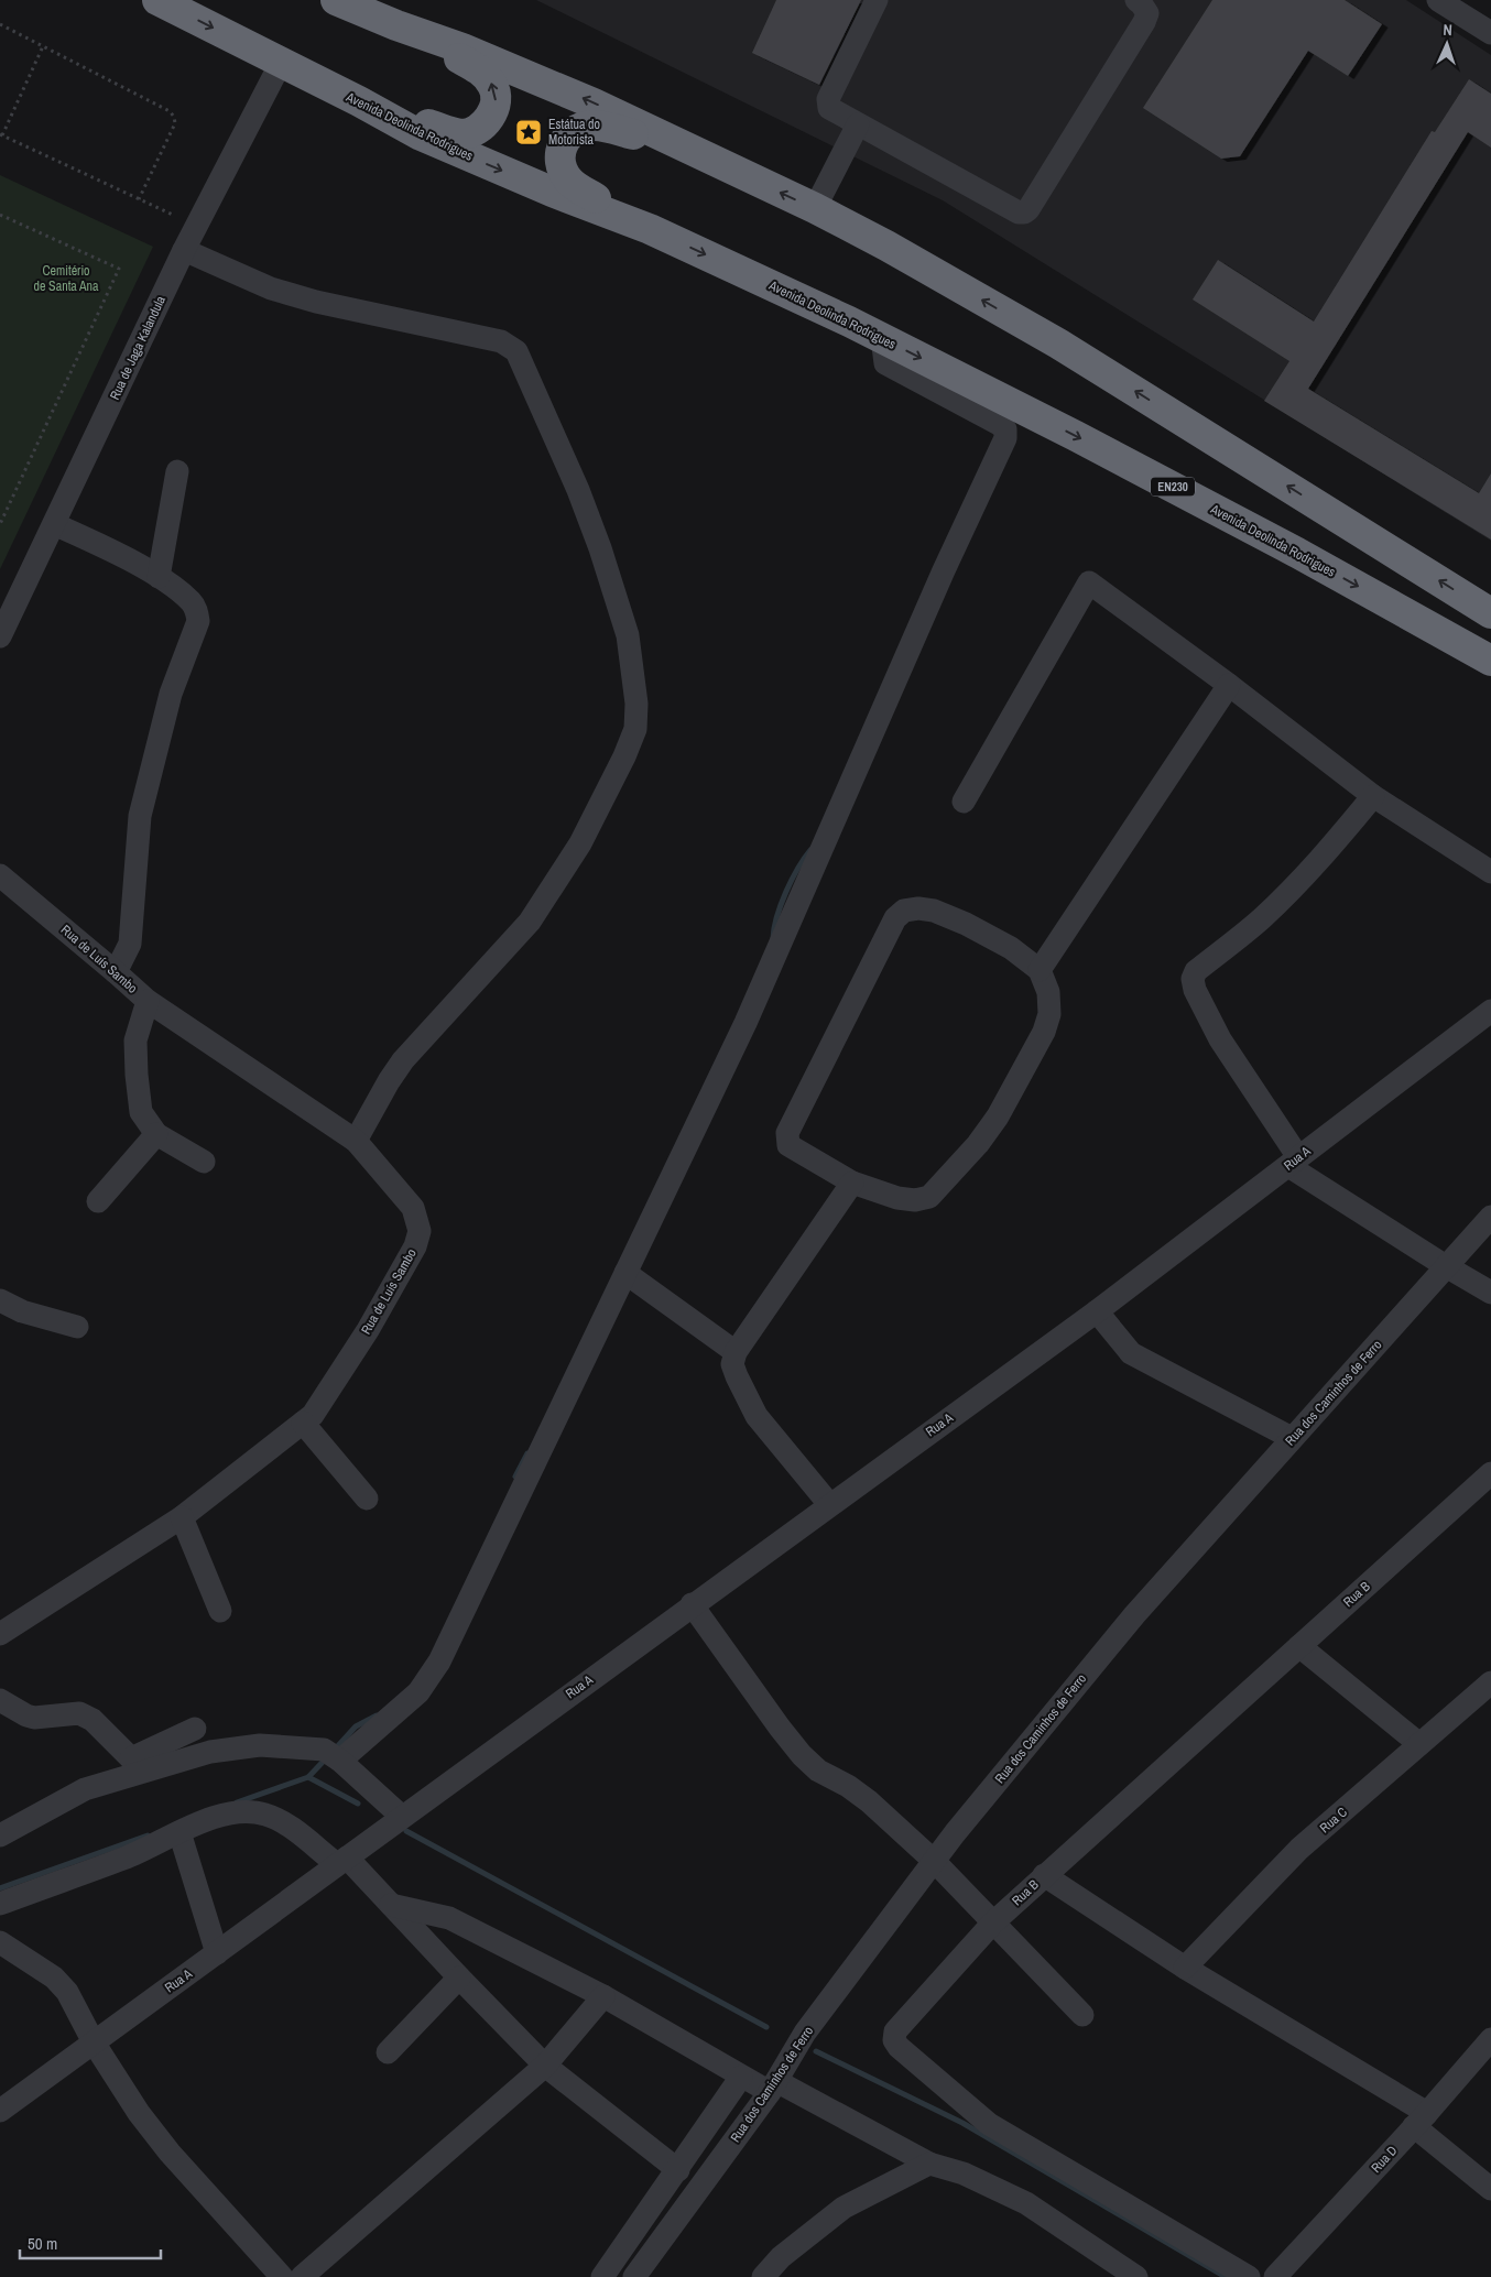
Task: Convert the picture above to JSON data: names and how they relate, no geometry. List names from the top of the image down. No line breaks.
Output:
{"streets":{"highway":["Avenida Deolinda Rodrigues","EN230"],"street":["Rua de Jaga Kalandula","Rua de Luís Sambo","Rua A","Rua dos Caminhos de Ferro","Rua B","Rua C","Rua D"]},"crossings":[["Avenida Deolinda Rodrigues","Rua de Jaga Kalandula"]],"parks":["Cemitério de Santa Ana"],"places":{"place":["Estátua do Motorista"]},"scale_bar":"50 m","north":"top"}
